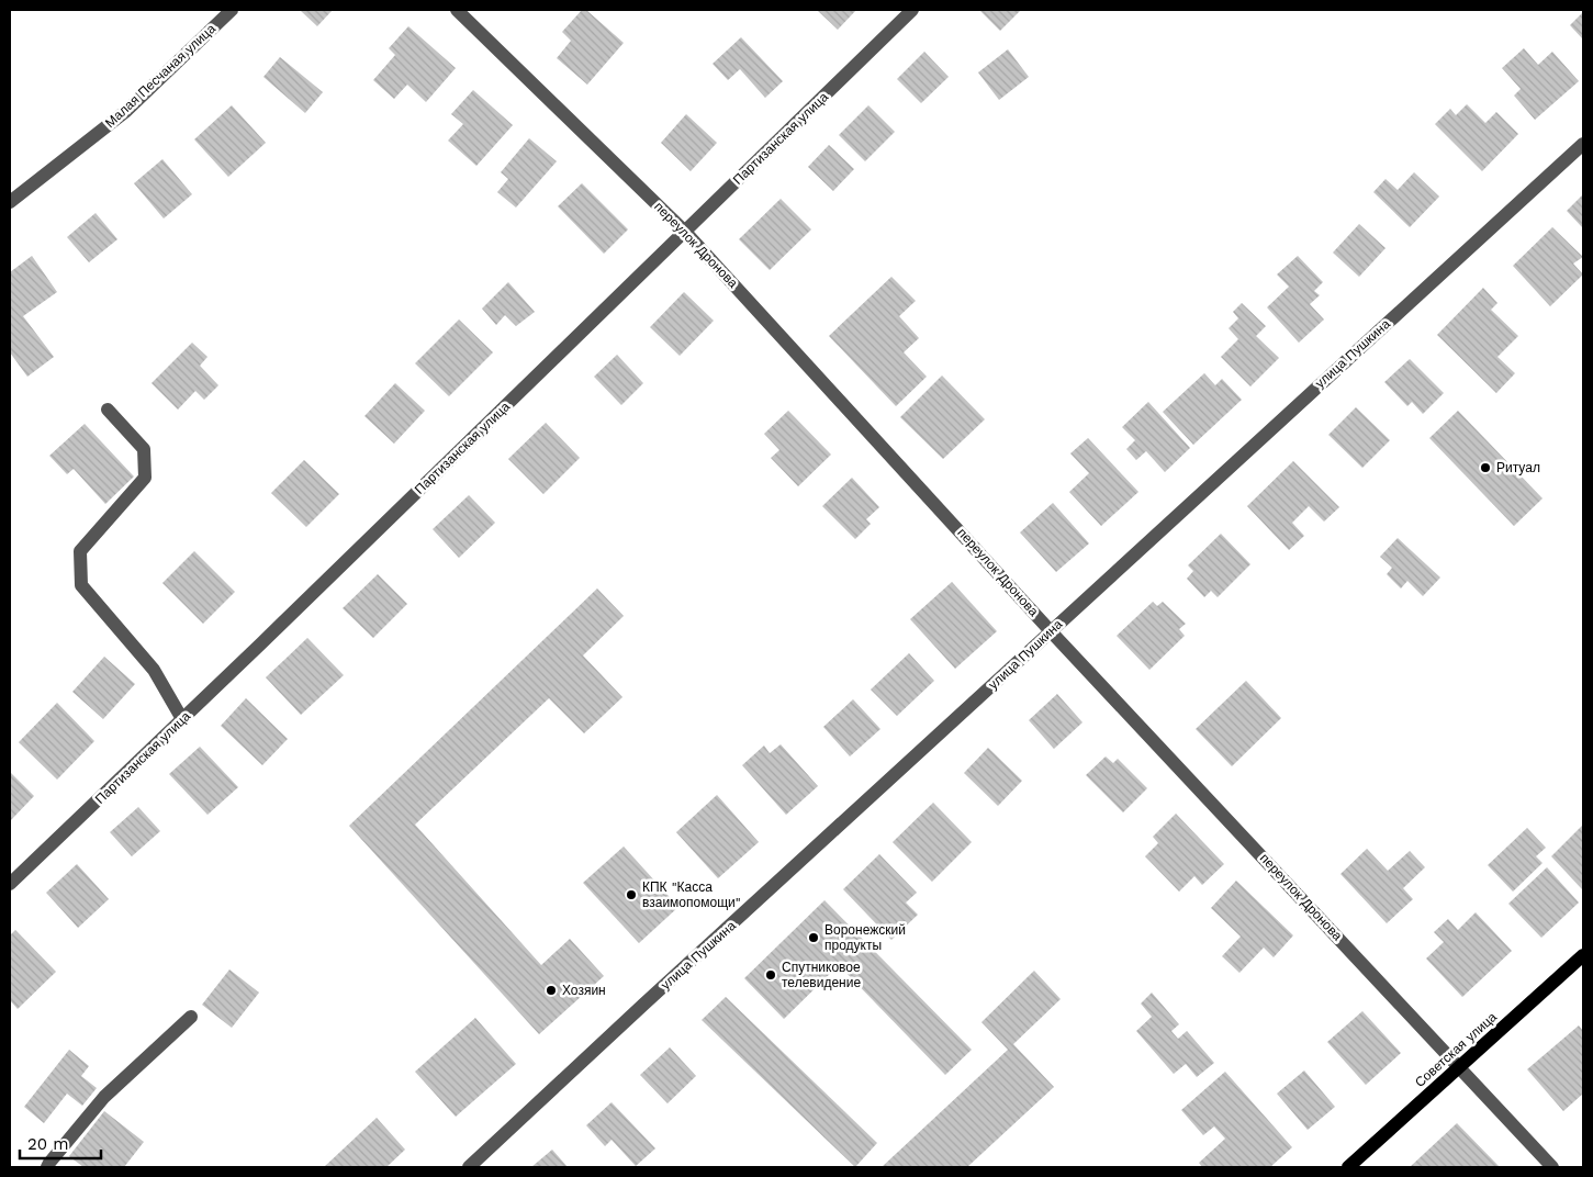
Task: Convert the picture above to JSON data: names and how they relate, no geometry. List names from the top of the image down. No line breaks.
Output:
{"streets":{"main road":["Советская улица"],"street":["Малая Песчаная улица","Партизанская улица","переулок Дронова","улица Пушкина"]},"crossings":[["Партизанская улица","переулок Дронова"],["переулок Дронова","улица Пушкина"],["переулок Дронова","Советская улица"]],"places":["Ритуал","КПК \"Касса взаимопомощи\"","Воронежский продукты","Спутниковое телевидение","Хозяин"],"scale_bar":"20 m"}
